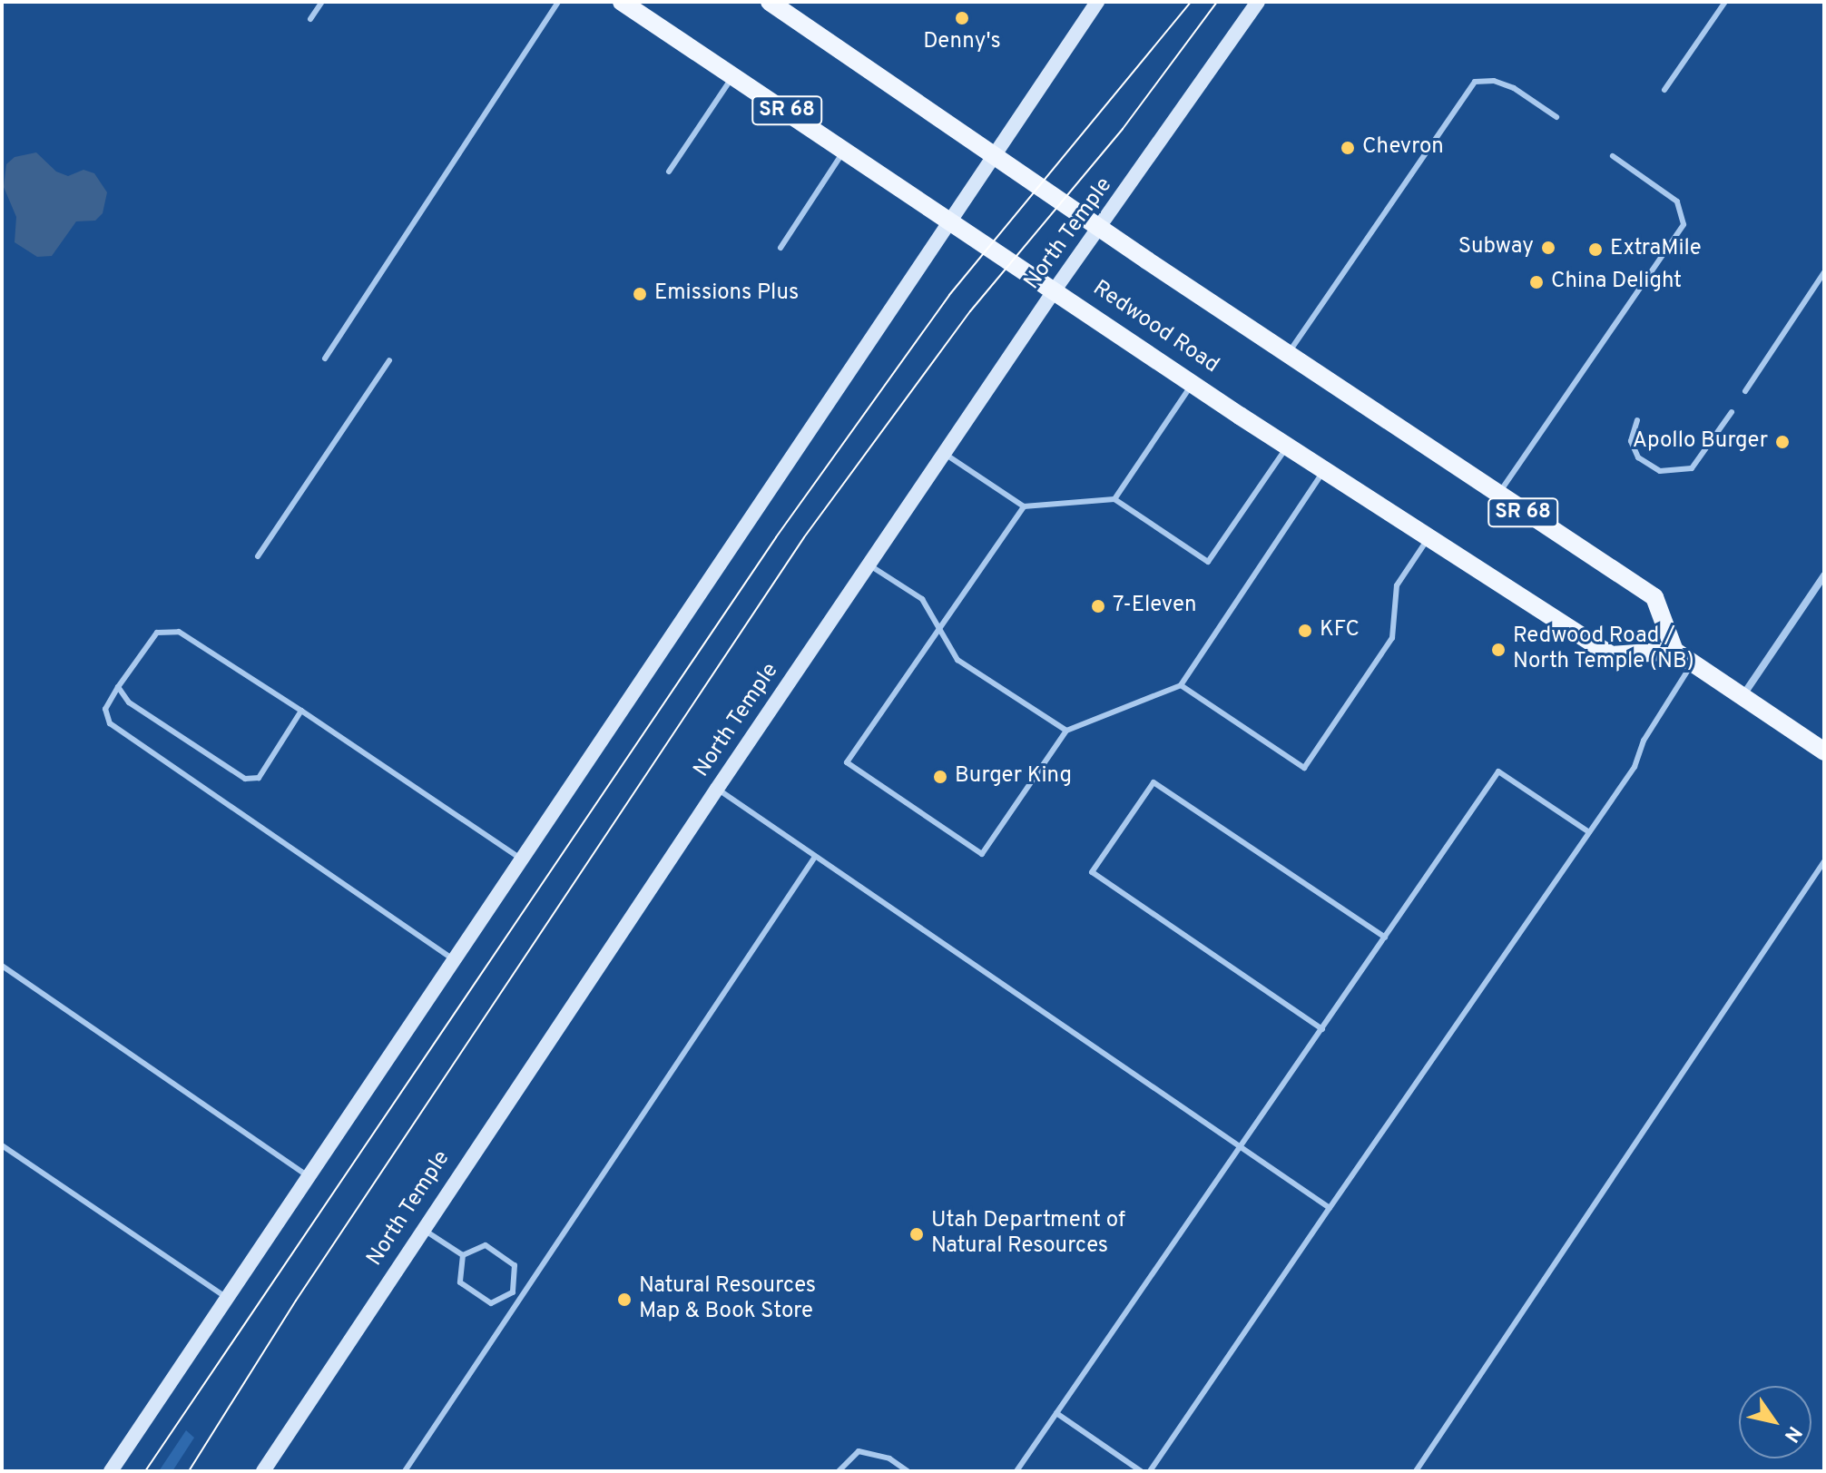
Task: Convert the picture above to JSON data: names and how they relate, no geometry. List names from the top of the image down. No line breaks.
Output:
{"streets":{"main road":["SR 68","North Temple","Redwood Road"]},"crossings":[["SR 68","North Temple"],["SR 68","Redwood Road"],["North Temple","Redwood Road"]],"places":["Denny's","Chevron","Subway","ExtraMile","China Delight","Emissions Plus","Apollo Burger","7-Eleven","KFC","Redwood Road / North Temple (NB)","Burger King","Utah Department of Natural Resources","Natural Resources Map & Book Store"],"north":"bottom right"}
